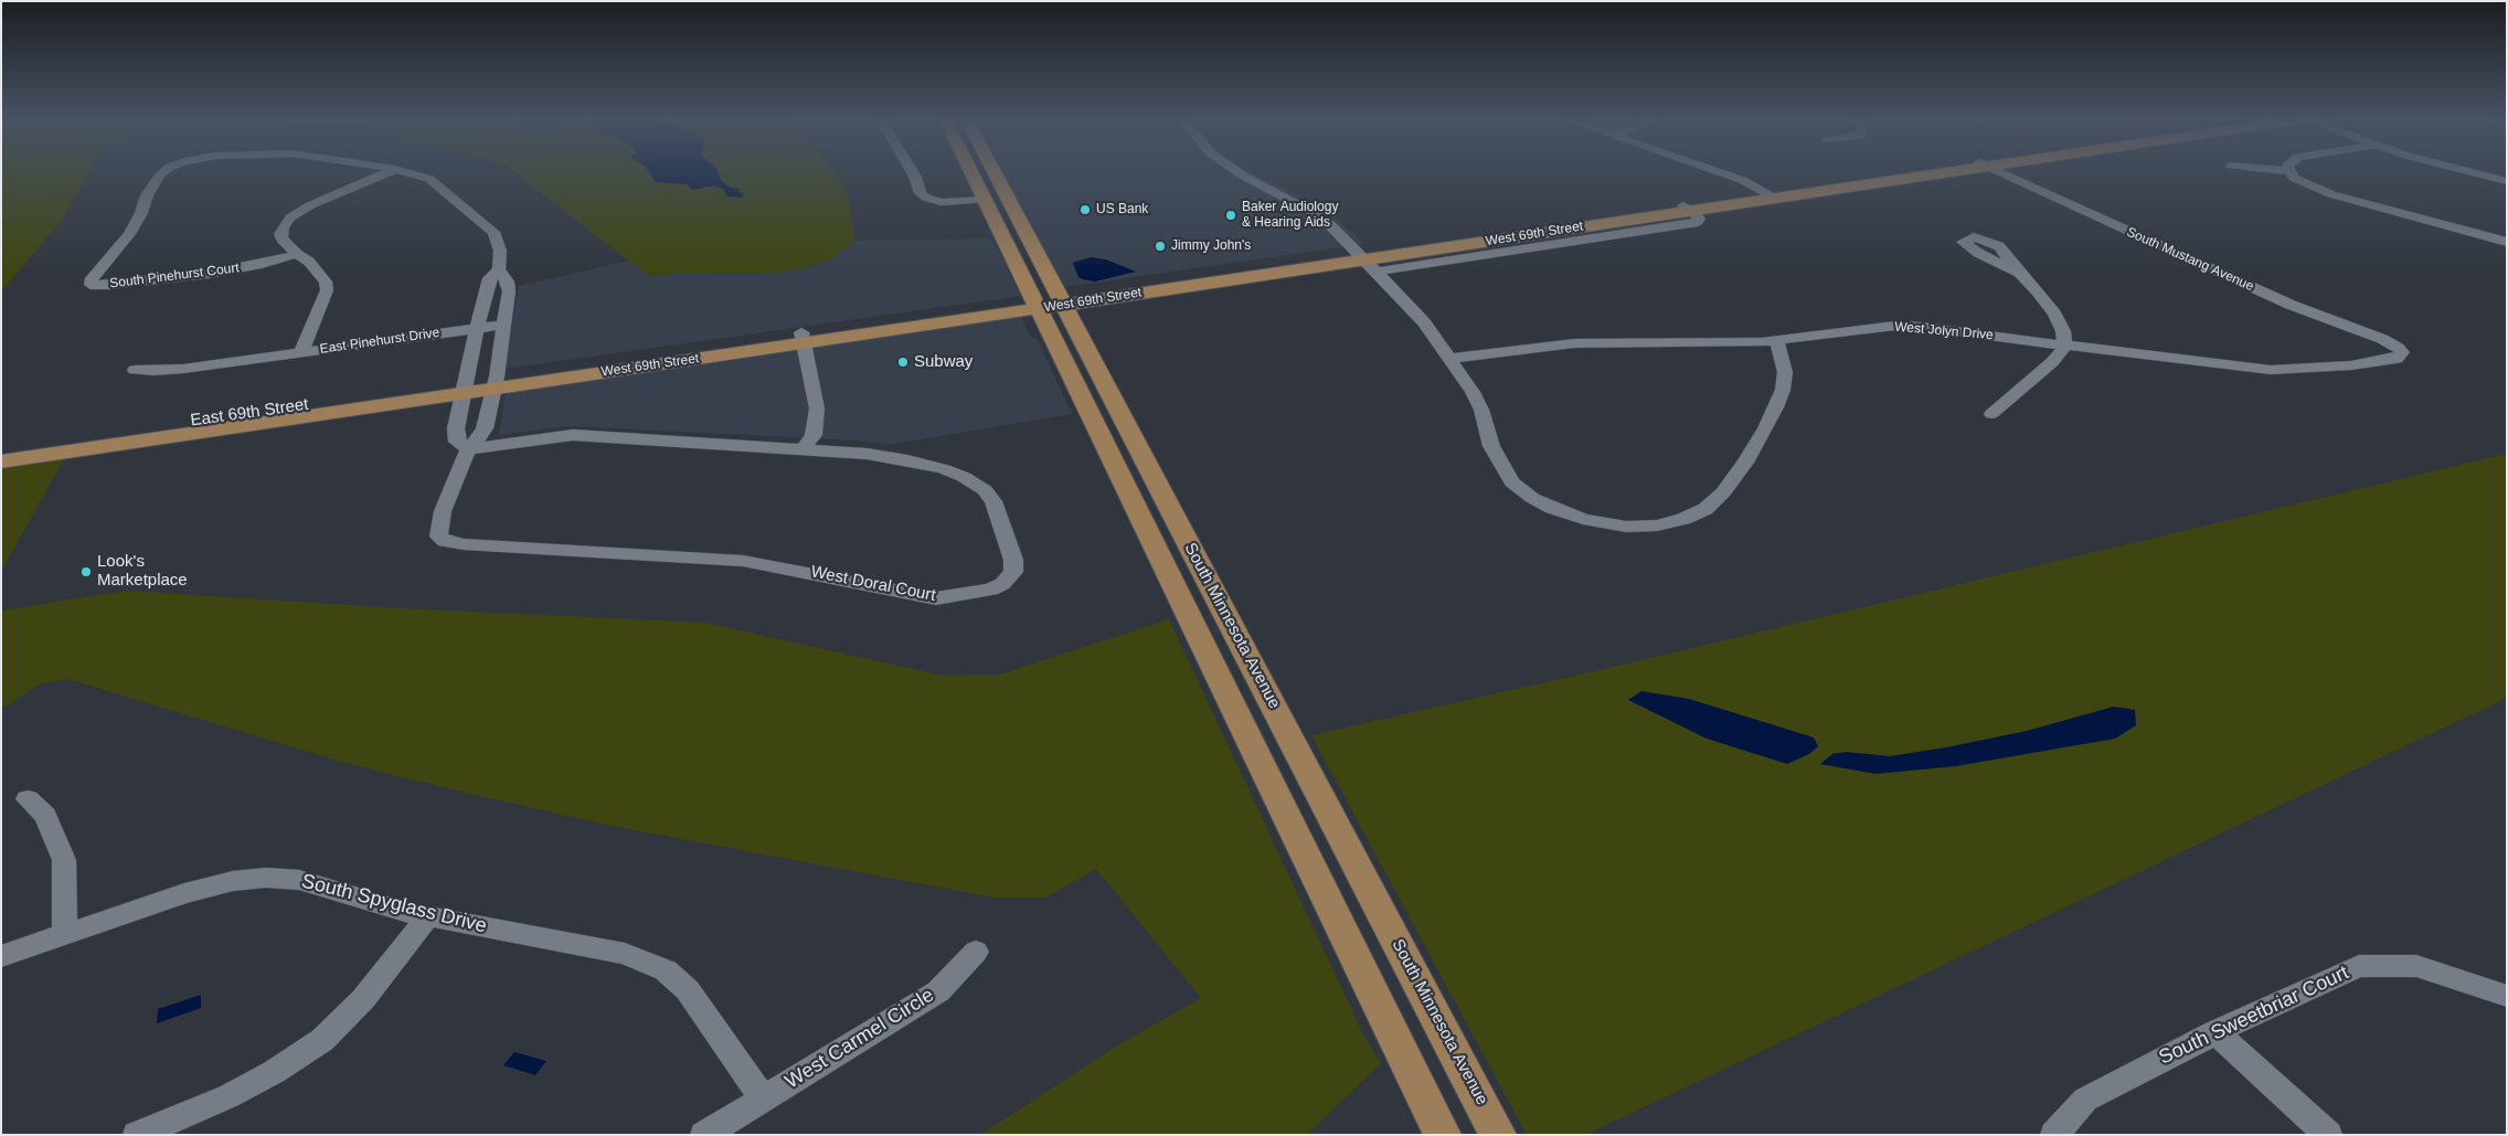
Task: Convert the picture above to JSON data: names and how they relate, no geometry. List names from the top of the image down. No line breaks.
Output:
{"streets":{"main road":["West 69th Street","East 69th Street","South Minnesota Avenue"],"street":["South Mustang Avenue","South Pinehurst Court","West Jolyn Drive","East Pinehurst Drive","West Doral Court","South Spyglass Drive","South Sweetbriar Court","West Carmel Circle"]},"crossings":[["West 69th Street","East 69th Street"],["West 69th Street","South Minnesota Avenue"],["South Mustang Avenue","West Jolyn Drive"],["South Pinehurst Court","East Pinehurst Drive"],["South Spyglass Drive","West Carmel Circle"]],"places":["US Bank","Baker Audiology & Hearing Aids","Jimmy John's","Subway","Look's Marketplace"]}
